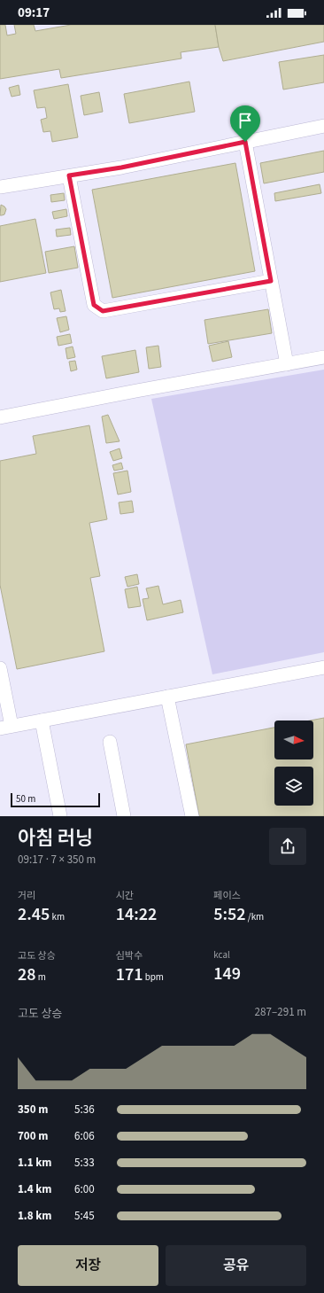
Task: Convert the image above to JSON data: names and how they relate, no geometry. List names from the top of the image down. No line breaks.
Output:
{"scale_bar":"50 m","north":"right","page":{"status":"09:17","scale":"50 m","heading":["아침 러닝","09:17 · 7 × 350 m"],"stats":[["거리","2.45 km"],["시간","14:22"],["페이스","5:52 /km"],["고도 상승","28 m"],["심박수","171 bpm"],["kcal","149"]],"chart":["고도 상승","287–291 m"],"list":[{"name":"350 m","note":"5:36"},{"name":"700 m","note":"6:06"},{"name":"1.1 km","note":"5:33"},{"name":"1.4 km","note":"6:00"},{"name":"1.8 km","note":"5:45"}],"buttons":["저장","공유"]}}
